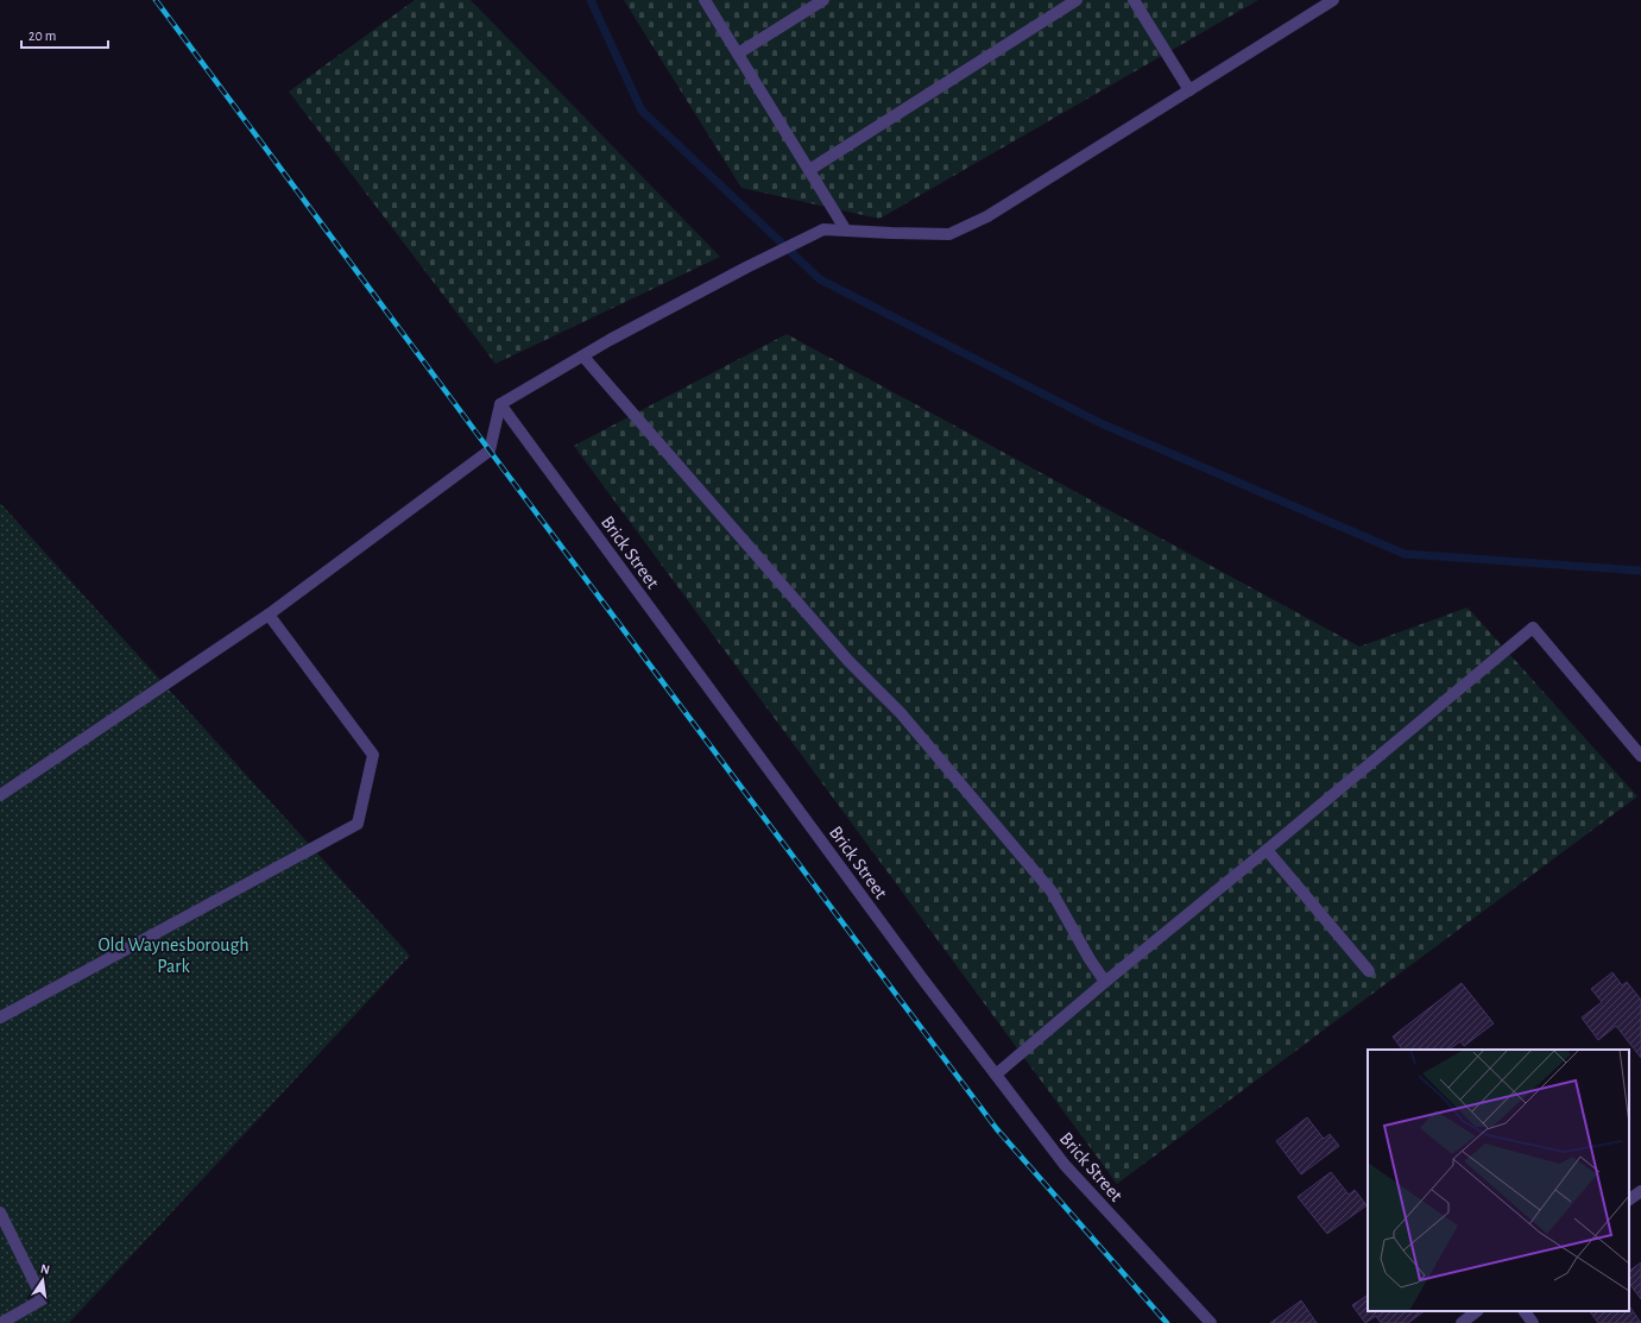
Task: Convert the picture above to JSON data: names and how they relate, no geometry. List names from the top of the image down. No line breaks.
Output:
{"streets":{"street":["Brick Street"]},"parks":["Old Waynesborough Park"],"scale_bar":"20 m","north":"top"}
